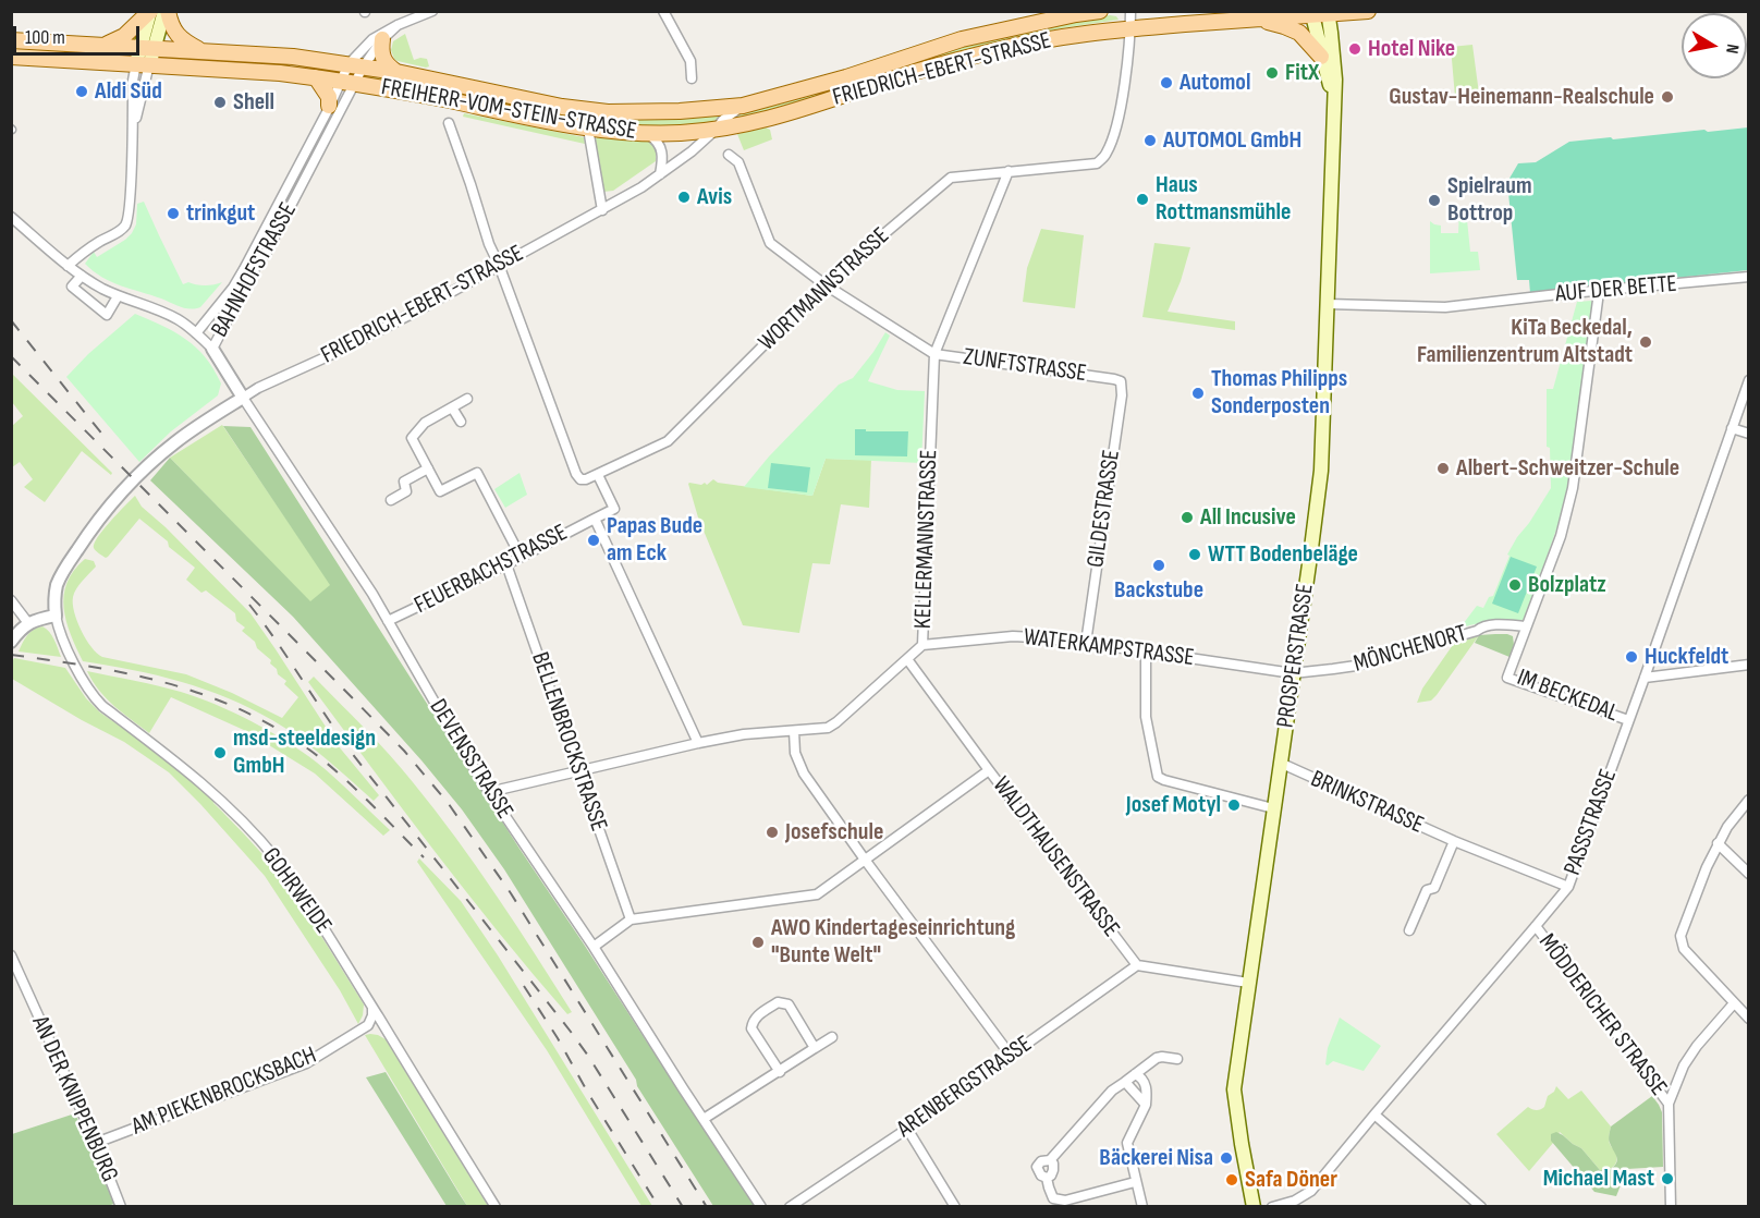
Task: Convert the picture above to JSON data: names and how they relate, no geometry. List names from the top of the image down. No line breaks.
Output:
{"streets":{"main road":["FRIEDRICH-EBERT-STRASSE","FREIHERR-VOM-STEIN-STRASSE","PROSPERSTRASSE"],"street":["BAHNHOFSTRASSE","WORTMANNSTRASSE","AUF DER BETTE","ZUNFTSTRASSE","GILDESTRASSE","KELLERMANNSTRASSE","FEUERBACHSTRASSE","WATERKAMPSTRASSE","MÖNCHENORT","IM BECKEDAL","BELLENBROCKSTRASSE","DEVENSSTRASSE","BRINKSTRASSE","PASSSTRASSE","WALDTHAUSENSTRASSE","GOHRWEIDE","MÖDDERICHER STRASSE","ARENBERGSTRASSE","AM PIEKENBROCKSBACH","AN DER KNIPPENBURG"]},"crossings":[["FRIEDRICH-EBERT-STRASSE","FREIHERR-VOM-STEIN-STRASSE"],["FRIEDRICH-EBERT-STRASSE","BAHNHOFSTRASSE"],["FRIEDRICH-EBERT-STRASSE","WORTMANNSTRASSE"],["FRIEDRICH-EBERT-STRASSE","PROSPERSTRASSE"],["FRIEDRICH-EBERT-STRASSE","DEVENSSTRASSE"],["FREIHERR-VOM-STEIN-STRASSE","BAHNHOFSTRASSE"],["BAHNHOFSTRASSE","DEVENSSTRASSE"],["WORTMANNSTRASSE","KELLERMANNSTRASSE"],["AUF DER BETTE","PROSPERSTRASSE"],["AUF DER BETTE","IM BECKEDAL"],["ZUNFTSTRASSE","GILDESTRASSE"],["ZUNFTSTRASSE","KELLERMANNSTRASSE"],["GILDESTRASSE","WATERKAMPSTRASSE"],["KELLERMANNSTRASSE","WATERKAMPSTRASSE"],["KELLERMANNSTRASSE","BELLENBROCKSTRASSE"],["KELLERMANNSTRASSE","DEVENSSTRASSE"],["KELLERMANNSTRASSE","WALDTHAUSENSTRASSE"],["FEUERBACHSTRASSE","BELLENBROCKSTRASSE"],["FEUERBACHSTRASSE","DEVENSSTRASSE"],["WATERKAMPSTRASSE","MÖNCHENORT"],["WATERKAMPSTRASSE","PROSPERSTRASSE"],["MÖNCHENORT","PROSPERSTRASSE"],["MÖNCHENORT","IM BECKEDAL"],["PROSPERSTRASSE","BRINKSTRASSE"],["IM BECKEDAL","PASSSTRASSE"],["BRINKSTRASSE","PASSSTRASSE"],["PASSSTRASSE","MÖDDERICHER STRASSE"],["WALDTHAUSENSTRASSE","ARENBERGSTRASSE"],["GOHRWEIDE","AM PIEKENBROCKSBACH"],["AM PIEKENBROCKSBACH","AN DER KNIPPENBURG"]],"places":["Hotel Nike","FitX","Automol","Aldi Süd","Gustav-Heinemann-Realschule","Shell","AUTOMOL GmbH","Avis","Haus Rottmansmühle","Spielraum Bottrop","trinkgut","KiTa Beckedal, Familienzentrum Altstadt","Thomas Philipps Sonderposten","Albert-Schweitzer-Schule","All Incusive","Papas Bude am Eck","WTT Bodenbeläge","Backstube","Bolzplatz","Huckfeldt","msd-steeldesign GmbH","Josef Motyl","Josefschule","AWO Kindertageseinrichtung \"Bunte Welt\"","Bäckerei Nisa","Michael Mast","Safa Döner"],"scale_bar":"100 m","north":"right"}
